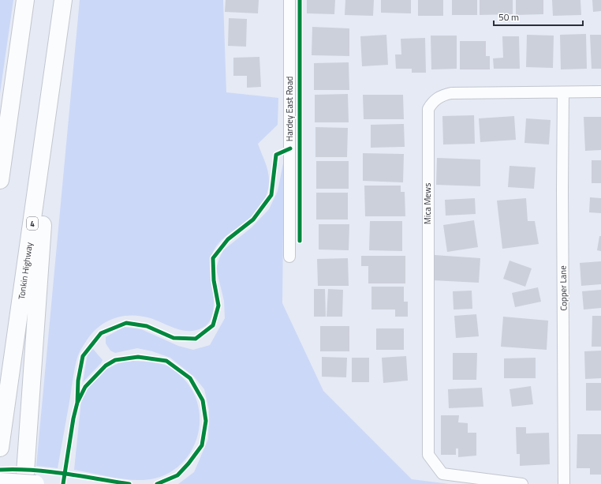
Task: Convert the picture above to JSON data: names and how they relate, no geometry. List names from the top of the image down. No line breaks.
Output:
{"streets":{"highway":["4","Tonkin Highway"],"street":["Hardey East Road","Mica Mews","Copper Lane"]},"crossings":[["Mica Mews","Copper Lane"]],"scale_bar":"50 m"}
